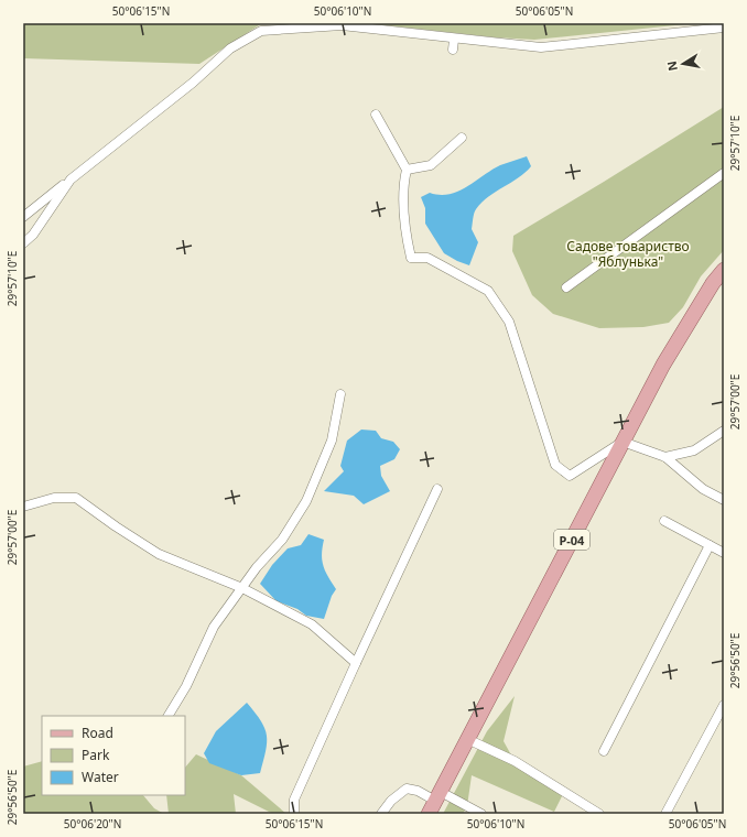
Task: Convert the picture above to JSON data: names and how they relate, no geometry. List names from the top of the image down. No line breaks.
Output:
{"streets":{"main road":["Р-04"]},"parks":["Садове товариство \"Яблунька\""],"legend":["Road","Park","Water"],"north":"left","coordinates":["50°06'15\"N","50°06'10\"N","50°06'05\"N","29°57'10\"E","29°57'00\"E","29°56'50\"E","50°06'20\"N"]}
